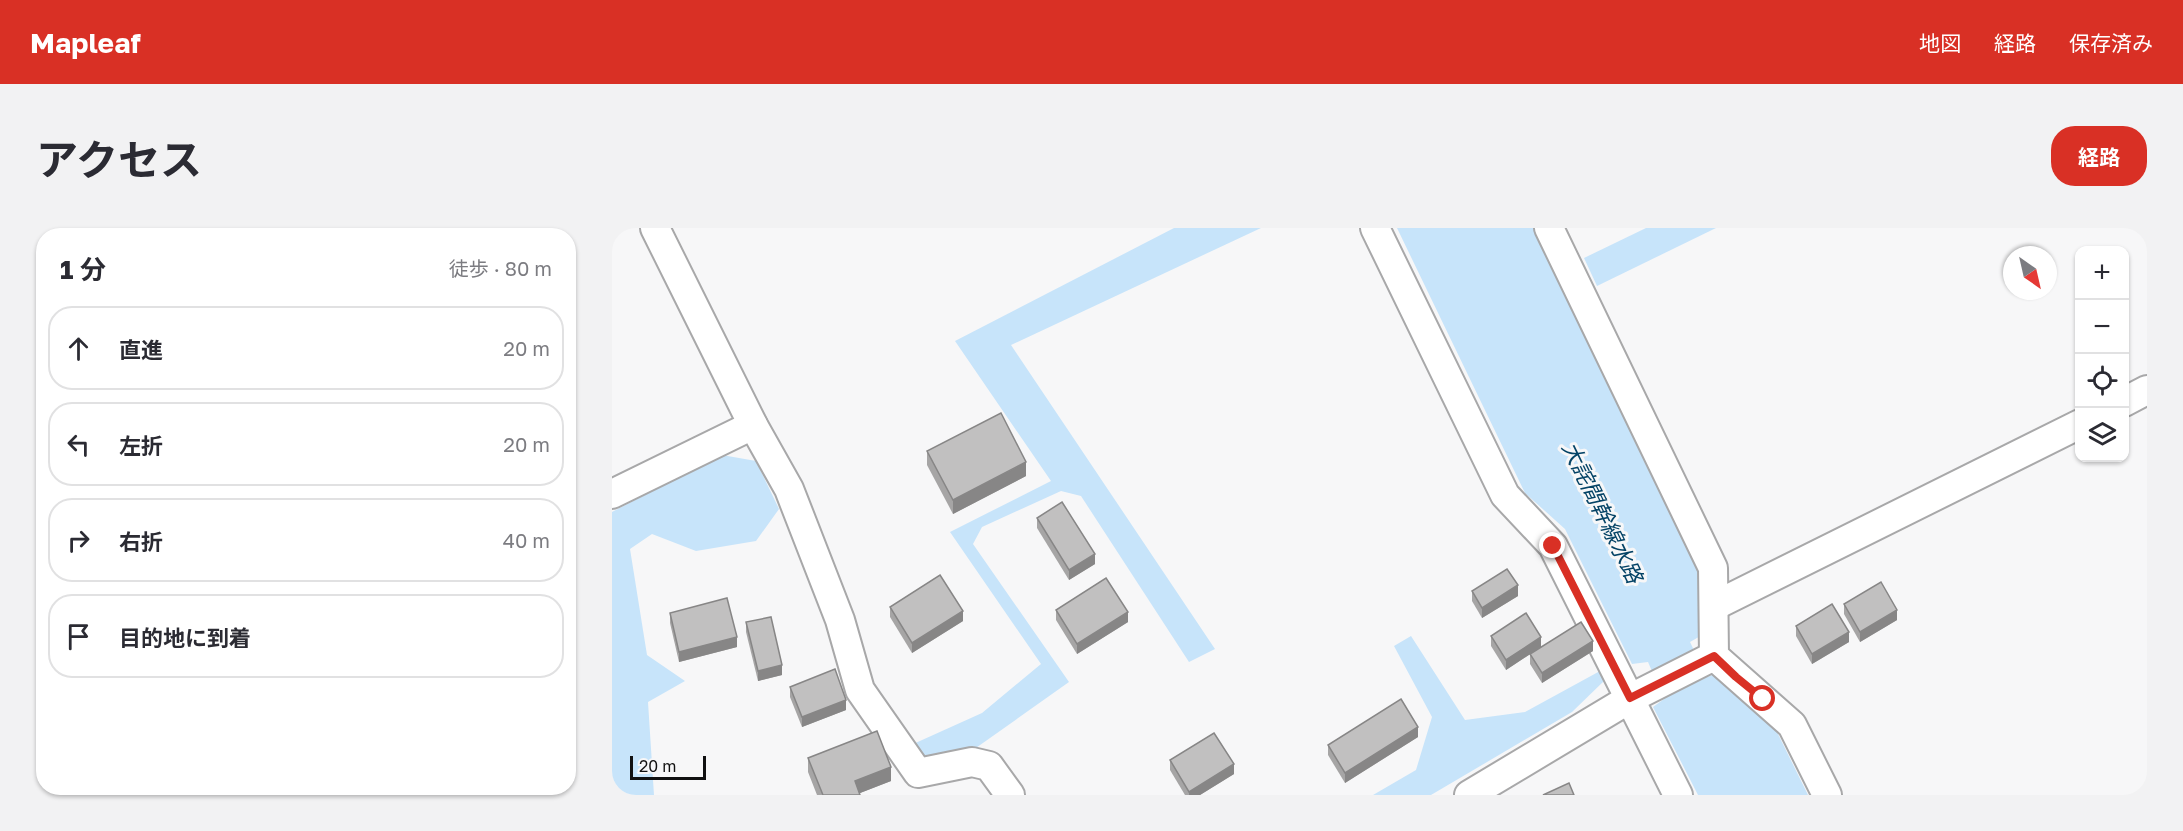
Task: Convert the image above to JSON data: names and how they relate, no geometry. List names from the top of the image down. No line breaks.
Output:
{"water":["大詫間幹線水路"],"scale_bar":"20 m","north":"bottom right","page":{"header":"Mapleaf","nav":["地図","経路","保存済み"],"title":"アクセス","buttons":"経路","heading":["1 分","徒歩 · 80 m"],"map_buttons":["+","−"],"list":[["直進","20 m"],["左折","20 m"],["右折","40 m"],"目的地に到着"],"scale":"20 m"}}
